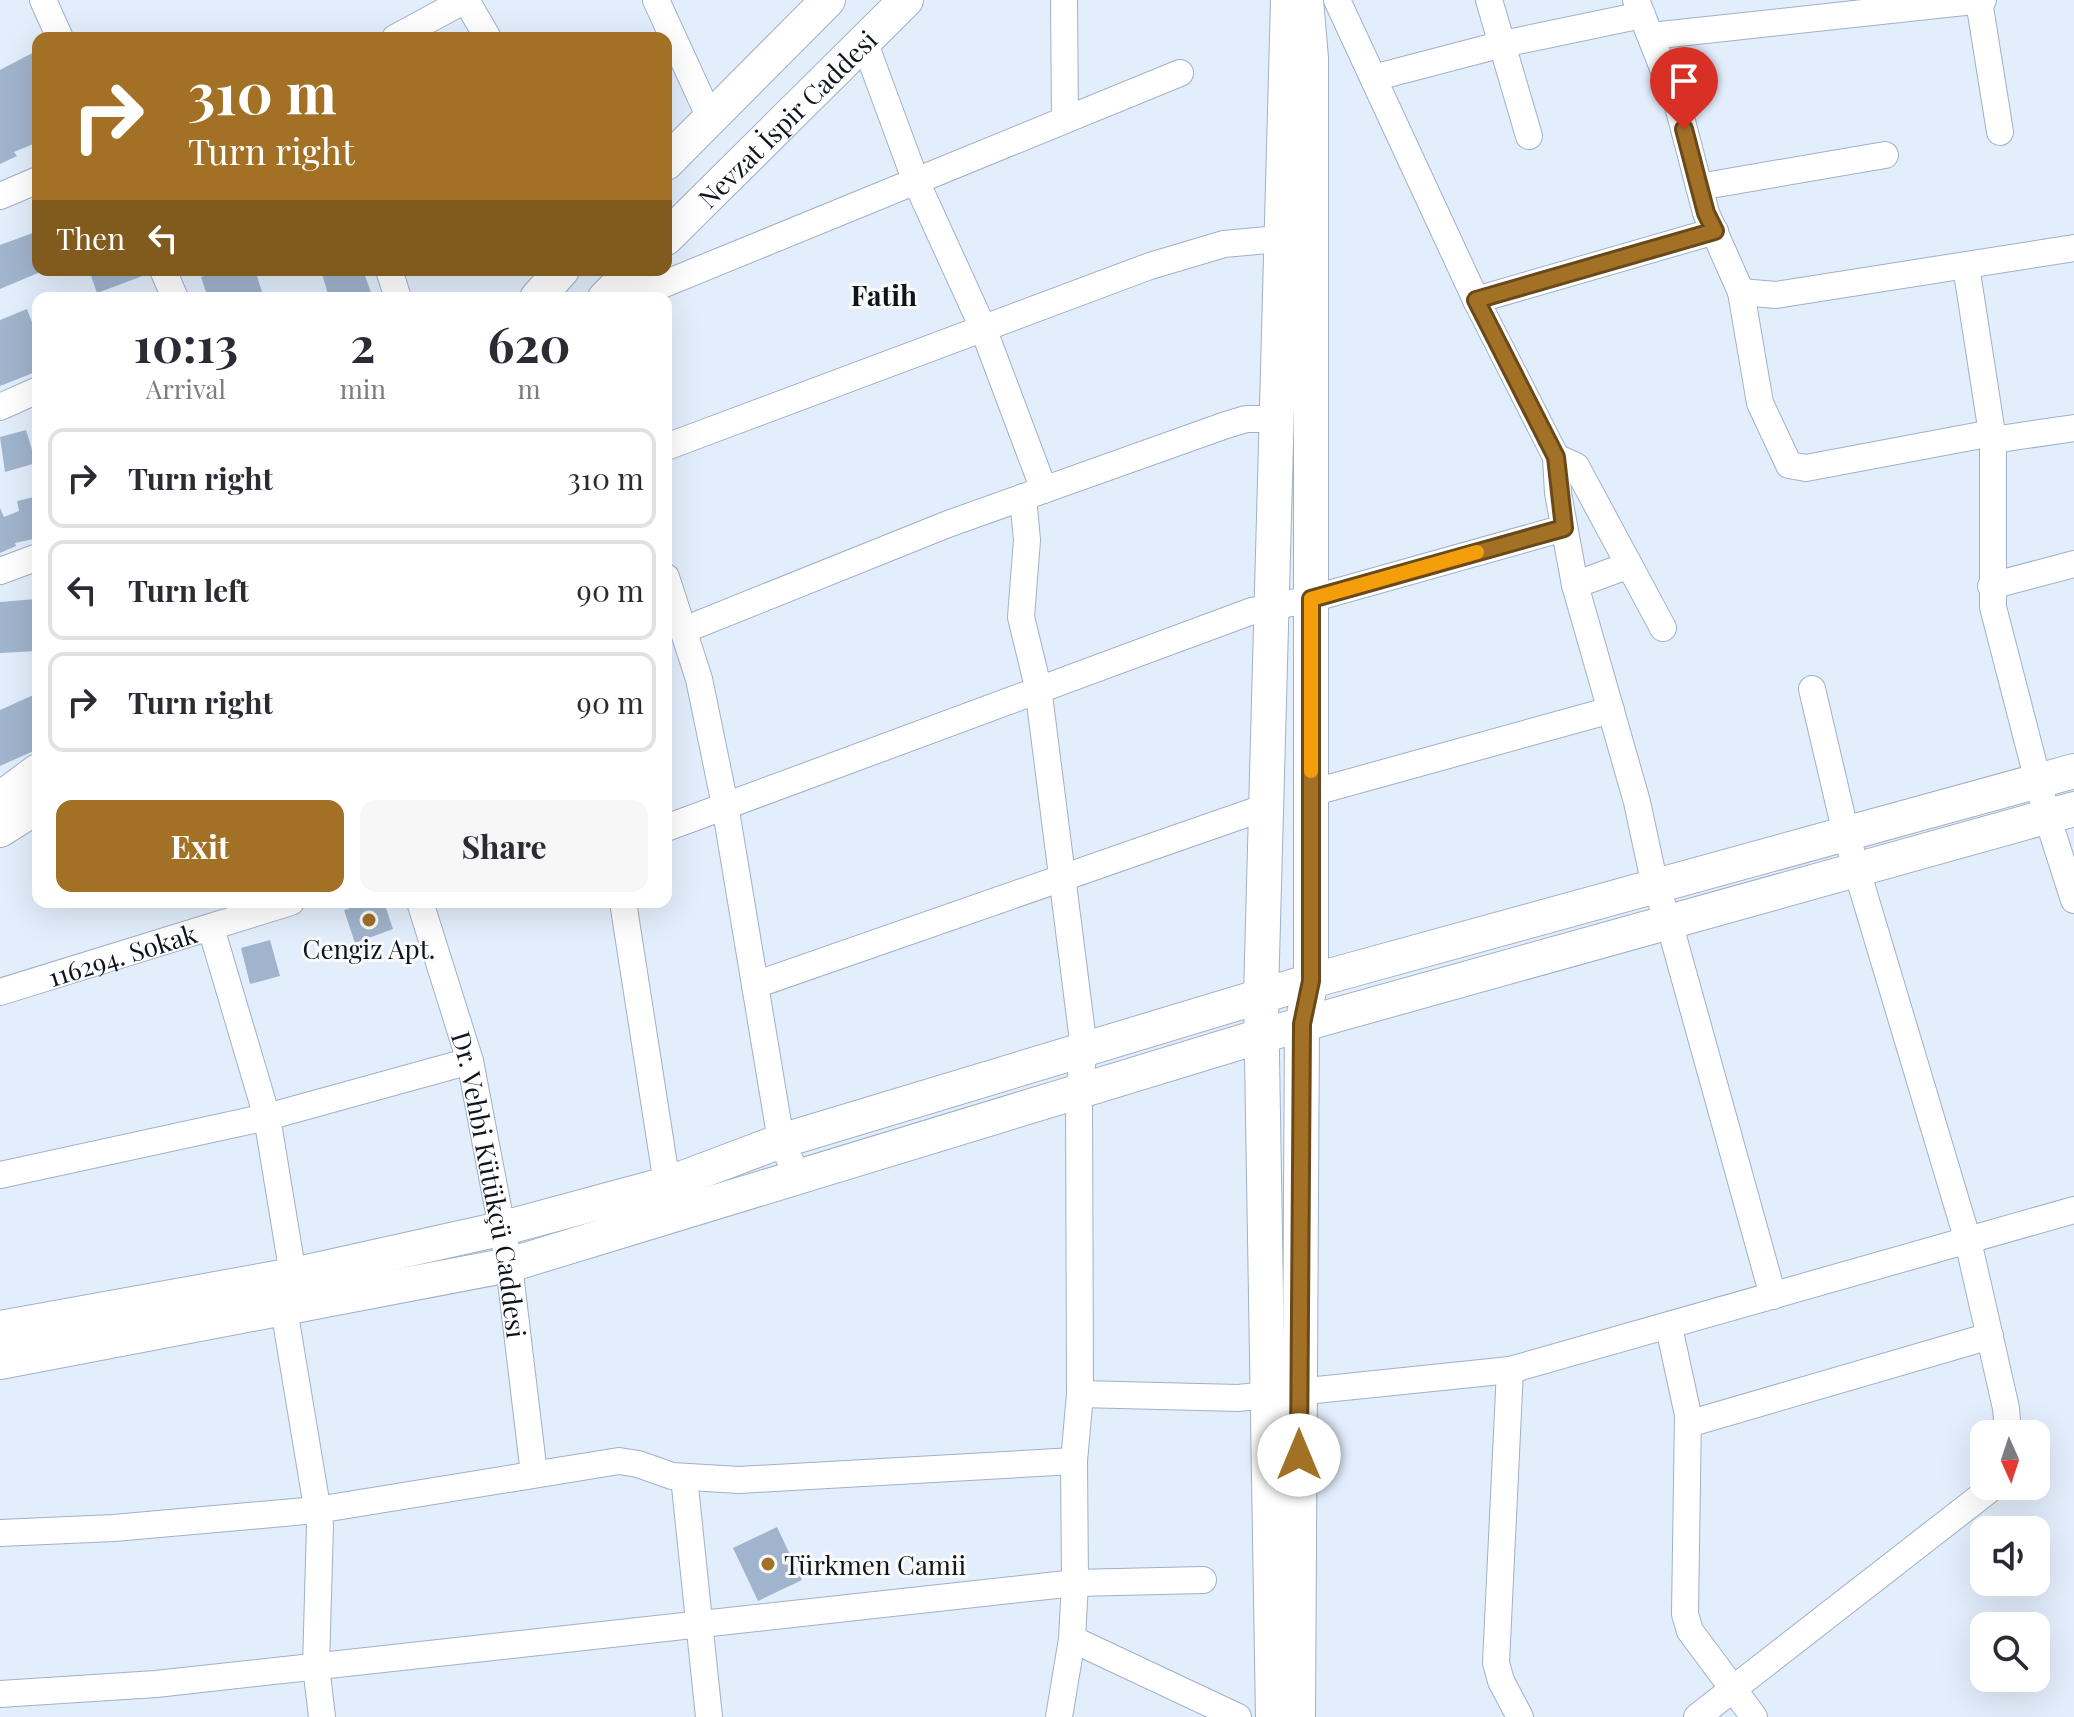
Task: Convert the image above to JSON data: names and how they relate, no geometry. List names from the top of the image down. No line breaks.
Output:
{"streets":{"main road":["Nevzat İspir Caddesi"],"street":["116294. Sokak","Dr. Vehbi Kütükçü Caddesi"]},"districts":["Fatih"],"places":["Cengiz Apt.","Türkmen Camii"],"north":"bottom","page":{"turn":["310 m","Turn right"],"then":"Then","eta":["10:13","Arrival","2","min","620","m"],"list":[{"name":"Turn right","value":"310 m"},{"name":"Turn left","value":"90 m"},{"name":"Turn right","value":"90 m"}],"buttons":["Exit","Share"]}}
